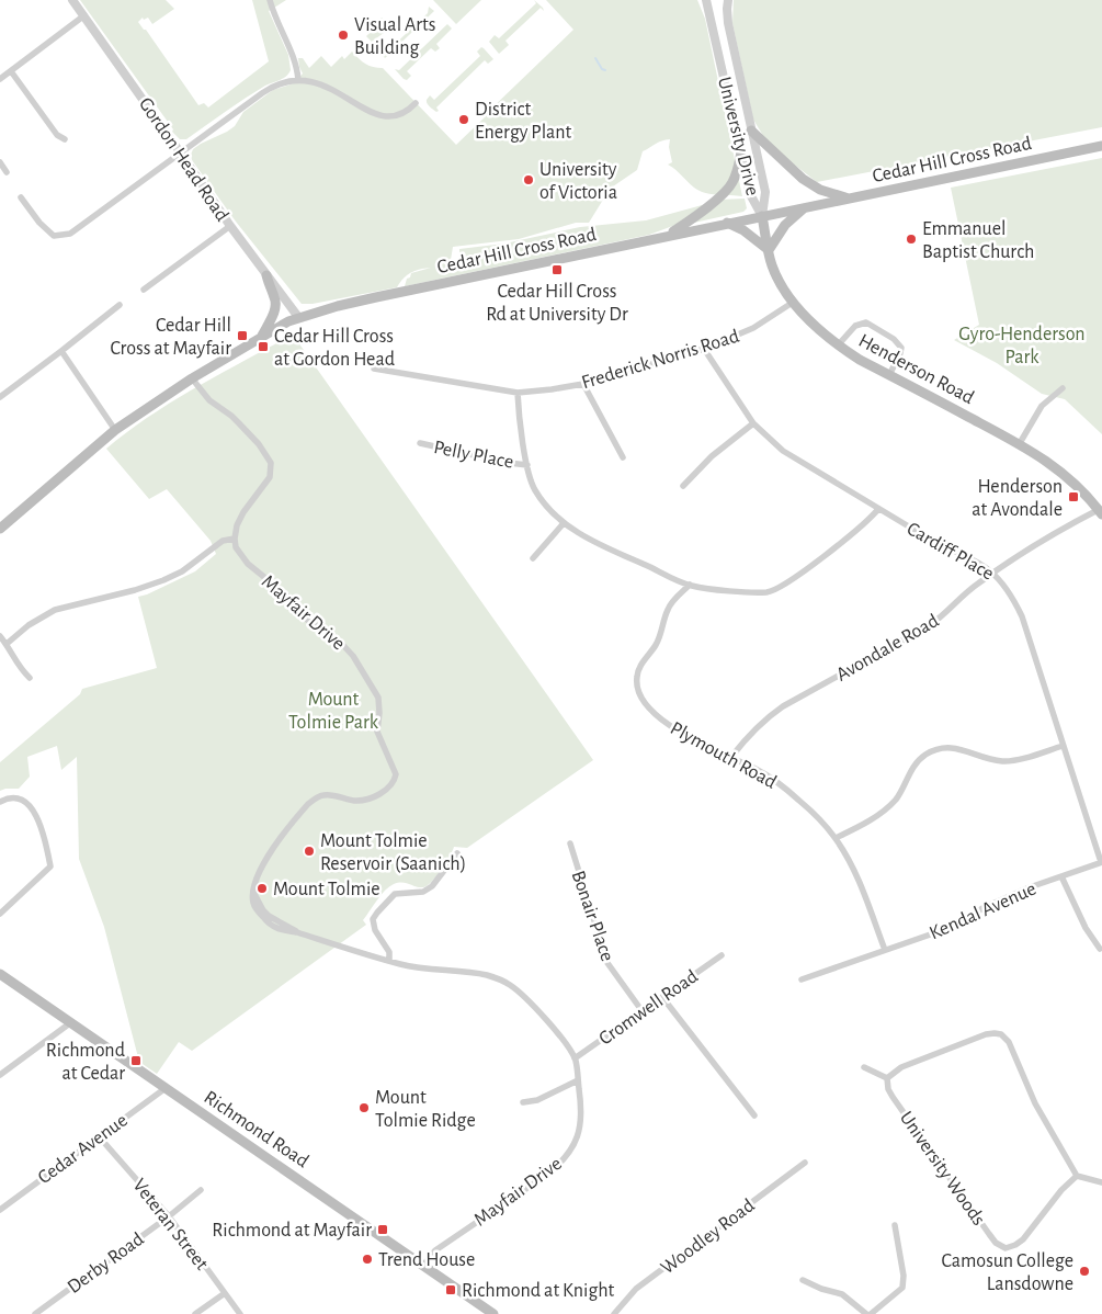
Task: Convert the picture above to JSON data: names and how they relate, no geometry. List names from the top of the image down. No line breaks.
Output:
{"streets":{"main road":["Cedar Hill Cross Road","Henderson Road","Richmond Road"],"street":["University Drive","Gordon Head Road","Frederick Norris Road","Pelly Place","Cardiff Place","Mayfair Drive","Avondale Road","Plymouth Road","Kendal Avenue","Bonair Place","Cromwell Road","Cedar Avenue","University Woods","Veteran Street","Woodley Road","Derby Road"]},"crossings":[["University Drive","Cedar Hill Cross Road"],["University Drive","Henderson Road"],["Gordon Head Road","Cedar Hill Cross Road"],["Cedar Hill Cross Road","Henderson Road"],["Frederick Norris Road","Henderson Road"],["Frederick Norris Road","Cardiff Place"],["Henderson Road","Avondale Road"],["Cardiff Place","Avondale Road"],["Cardiff Place","Kendal Avenue"],["Mayfair Drive","Cromwell Road"],["Mayfair Drive","Richmond Road"],["Avondale Road","Plymouth Road"],["Plymouth Road","Kendal Avenue"],["Bonair Place","Cromwell Road"],["Richmond Road","Cedar Avenue"],["Cedar Avenue","Veteran Street"],["Veteran Street","Derby Road"]],"parks":["Gyro-Henderson Park","Mount Tolmie Park"],"places":{"other":["Visual Arts Building","District Energy Plant","University of Victoria","Emmanuel Baptist Church","Mount Tolmie Reservoir (Saanich)","Mount Tolmie","Mount Tolmie Ridge","Trend House","Camosun College Lansdowne"],"transit":["Cedar Hill Cross Rd at University Dr","Cedar Hill Cross at Mayfair","Cedar Hill Cross at Gordon Head","Henderson at Avondale","Richmond at Cedar","Richmond at Mayfair","Richmond at Knight"]}}
